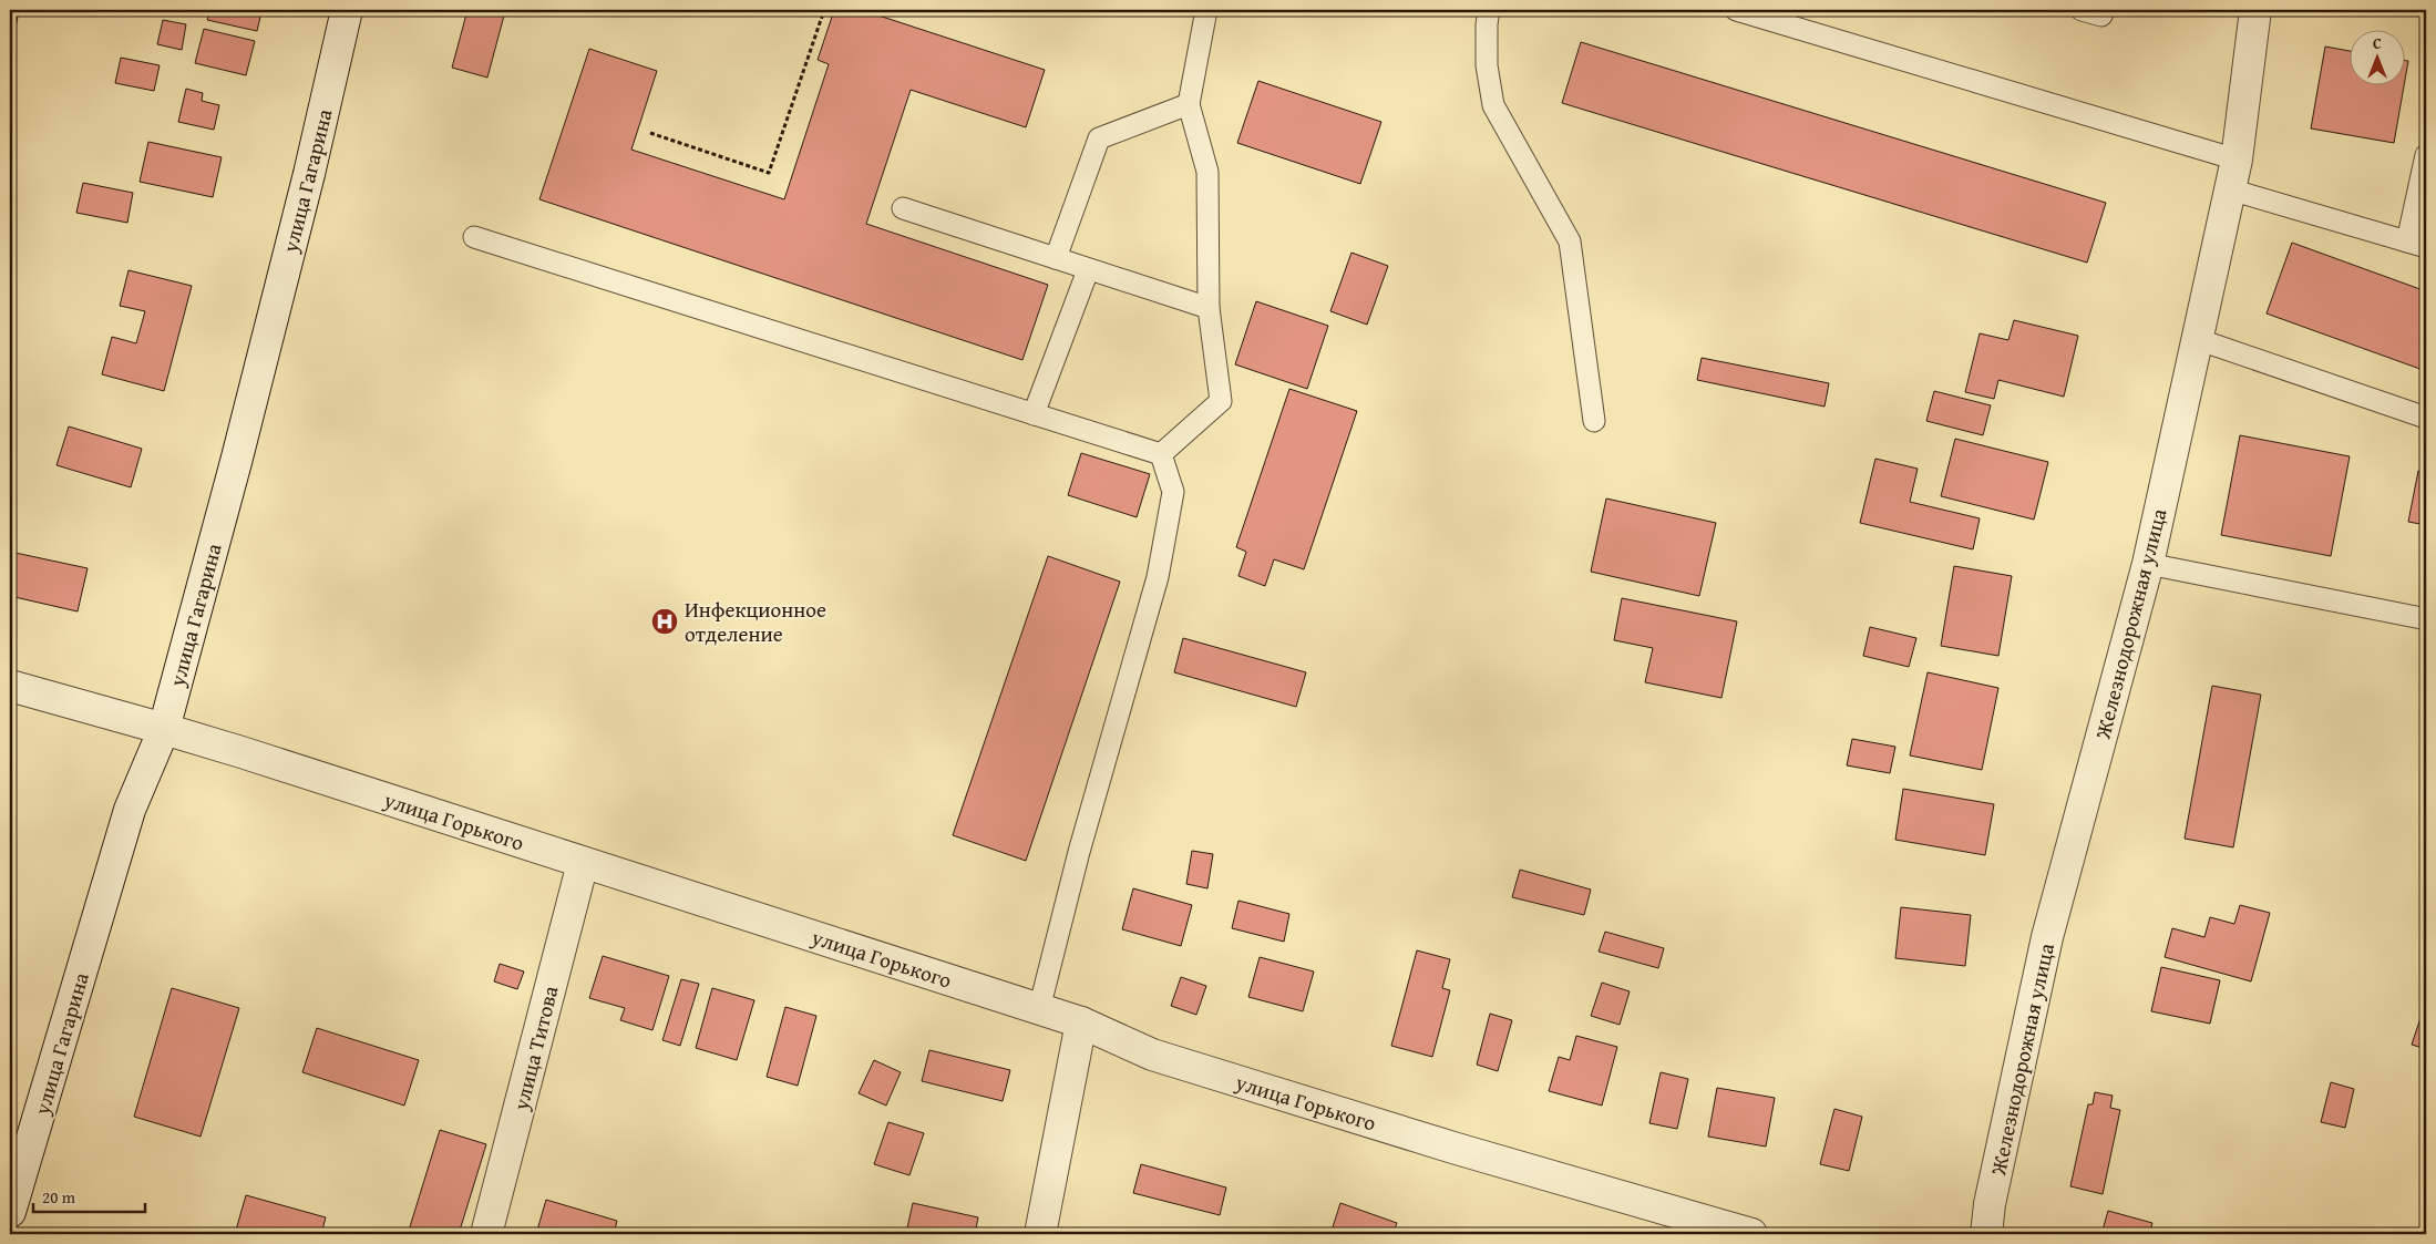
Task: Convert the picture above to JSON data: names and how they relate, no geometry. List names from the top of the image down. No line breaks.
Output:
{"streets":{"street":["улица Гагарина","Железнодорожная улица","улица Горького","улица Титова"]},"crossings":[["улица Гагарина","улица Горького"],["улица Горького","улица Титова"]],"places":{"hospital":["Инфекционное отделение"]},"scale_bar":"20 m","north":"top"}
